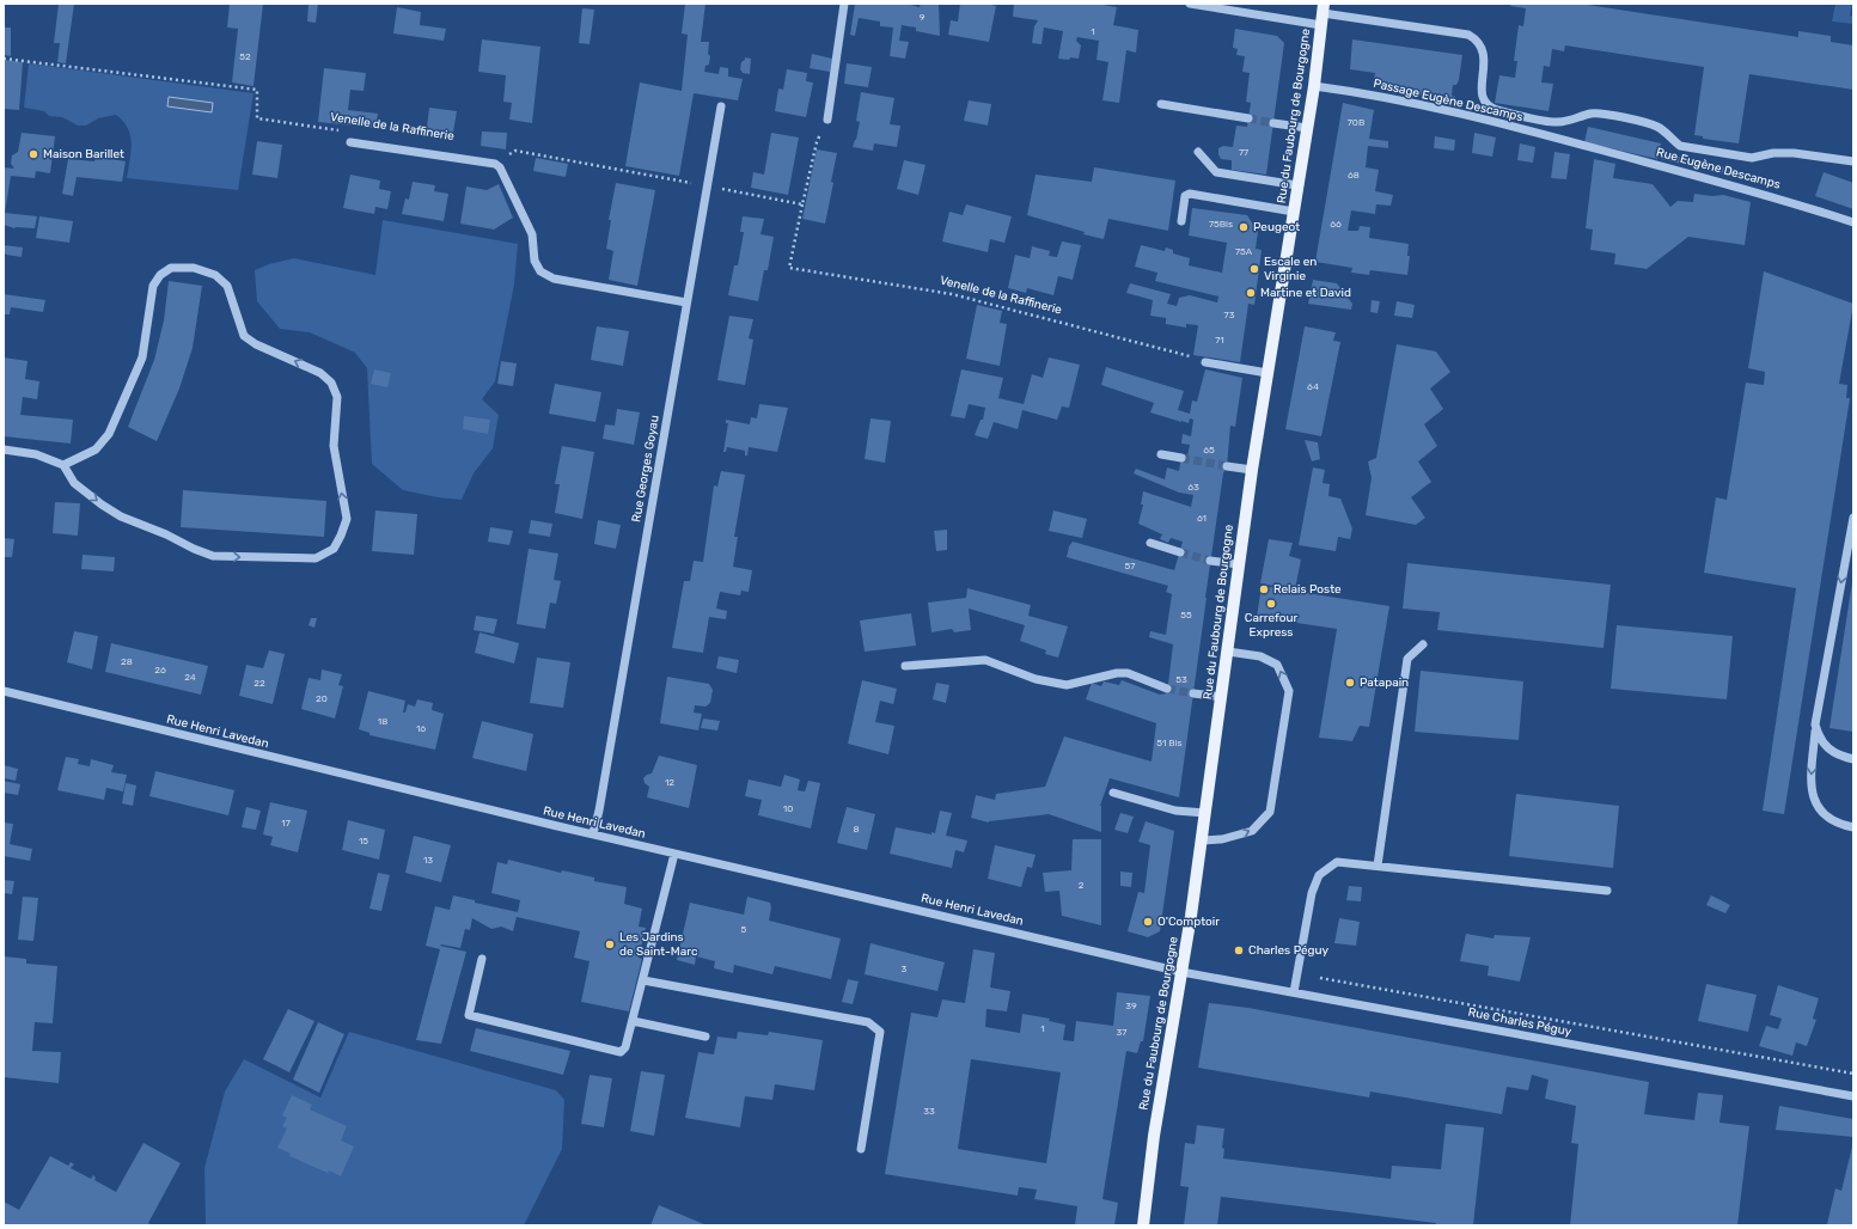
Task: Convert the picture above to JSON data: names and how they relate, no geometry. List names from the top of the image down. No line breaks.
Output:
{"streets":{"main road":["Rue du Faubourg de Bourgogne"],"street":["Passage Eugène Descamps","Rue Eugène Descamps","Rue Georges Goyau","Rue Henri Lavedan","Rue Charles Péguy"],"path":["Venelle de la Raffinerie"]},"crossings":[["Passage Eugène Descamps","Rue du Faubourg de Bourgogne"],["Passage Eugène Descamps","Rue Eugène Descamps"],["Rue du Faubourg de Bourgogne","Rue Henri Lavedan"],["Rue du Faubourg de Bourgogne","Rue Charles Péguy"],["Rue Georges Goyau","Rue Henri Lavedan"],["Rue Henri Lavedan","Rue Charles Péguy"]],"places":["Maison Barillet","Peugeot","Escale en Virginie","Martine et David","Relais Poste","Carrefour Express","Patapain","O'Comptoir","Les Jardins de Saint-Marc","Charles Péguy"],"house_numbers":["9","1","52","70B","77","68","75Bis","66","75A","73","71","64","65","63","61","57","55","28","26","24","53","22","20","18","16","51 Bis","12","10","17","8","15","13","2","5","3","39","1","37","33"]}
